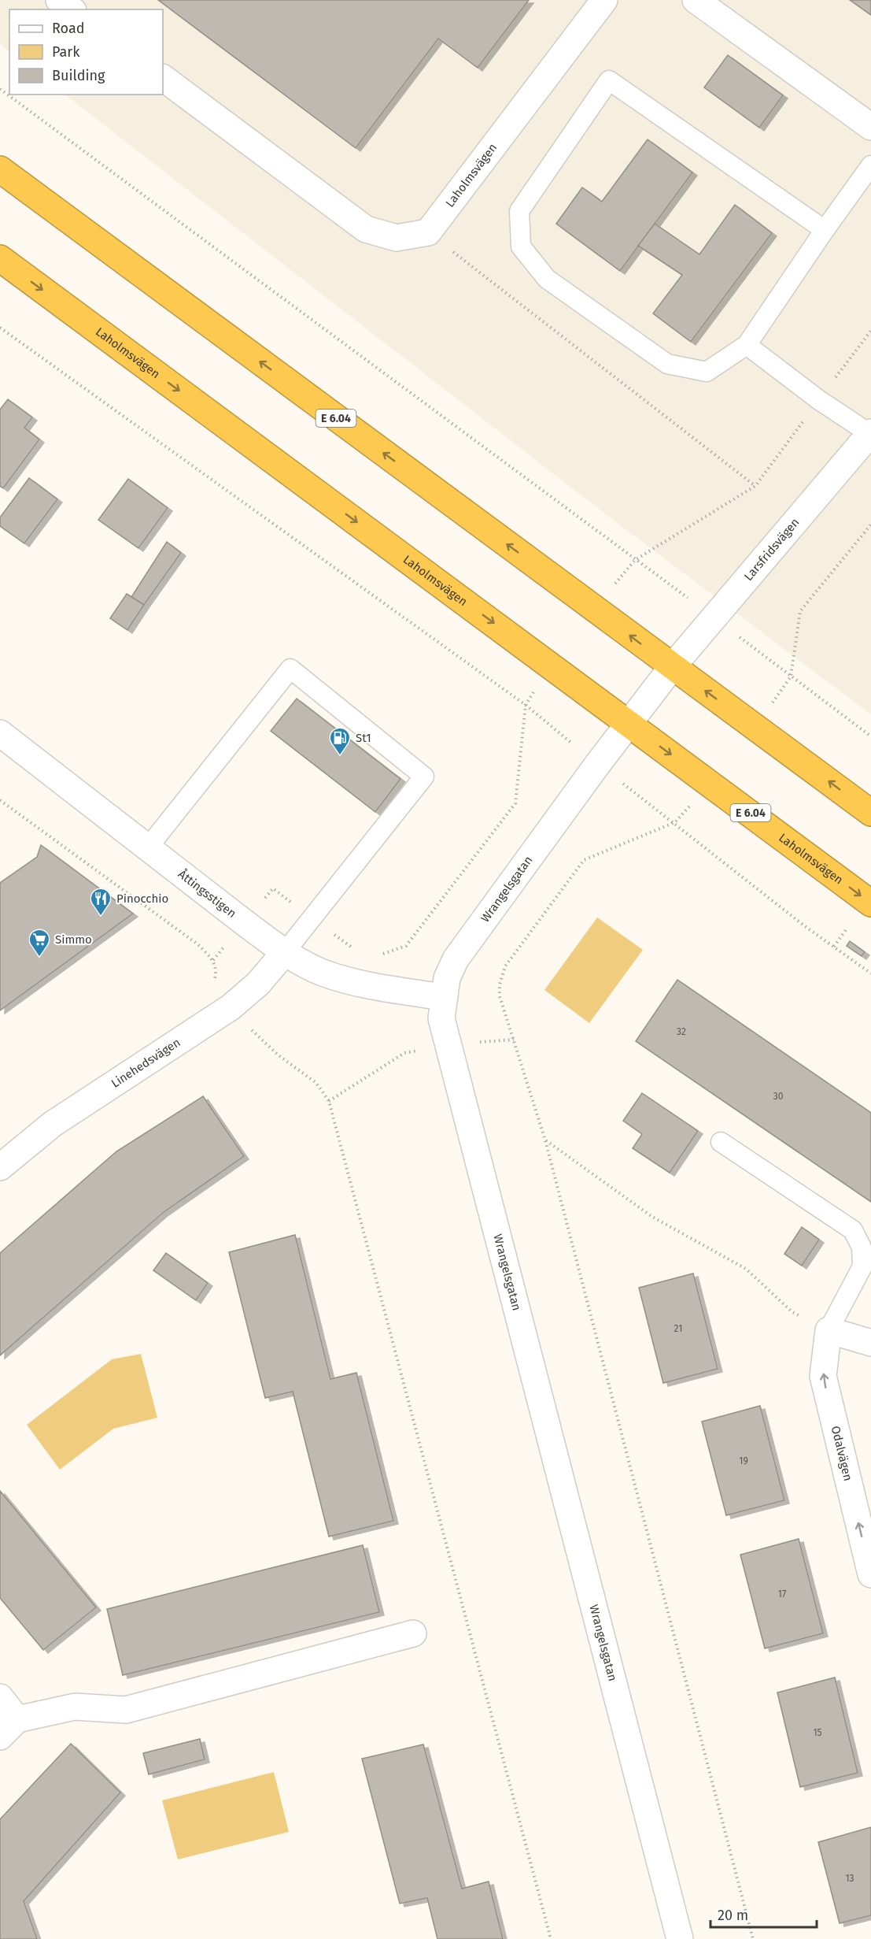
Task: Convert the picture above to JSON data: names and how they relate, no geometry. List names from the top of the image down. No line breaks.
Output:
{"streets":{"highway":["Laholmsvägen","E 6.04"],"street":["Larsfridsvägen","Wrangelsgatan","Åttingsstigen","Linehedsvägen","Odalvägen"]},"crossings":[["Laholmsvägen","Wrangelsgatan"],["E 6.04","Larsfridsvägen"],["E 6.04","Wrangelsgatan"],["Larsfridsvägen","Wrangelsgatan"],["Wrangelsgatan","Åttingsstigen"],["Åttingsstigen","Linehedsvägen"]],"one_way":["Laholmsvägen","Odalvägen"],"places":{"fuel station":["St1"],"restaurant":["Pinocchio"],"supermarket":["Simmo"]},"house_numbers":["32","30","21","19","17","15","13"],"legend":["Road","Park","Building"],"scale_bar":"20 m"}
